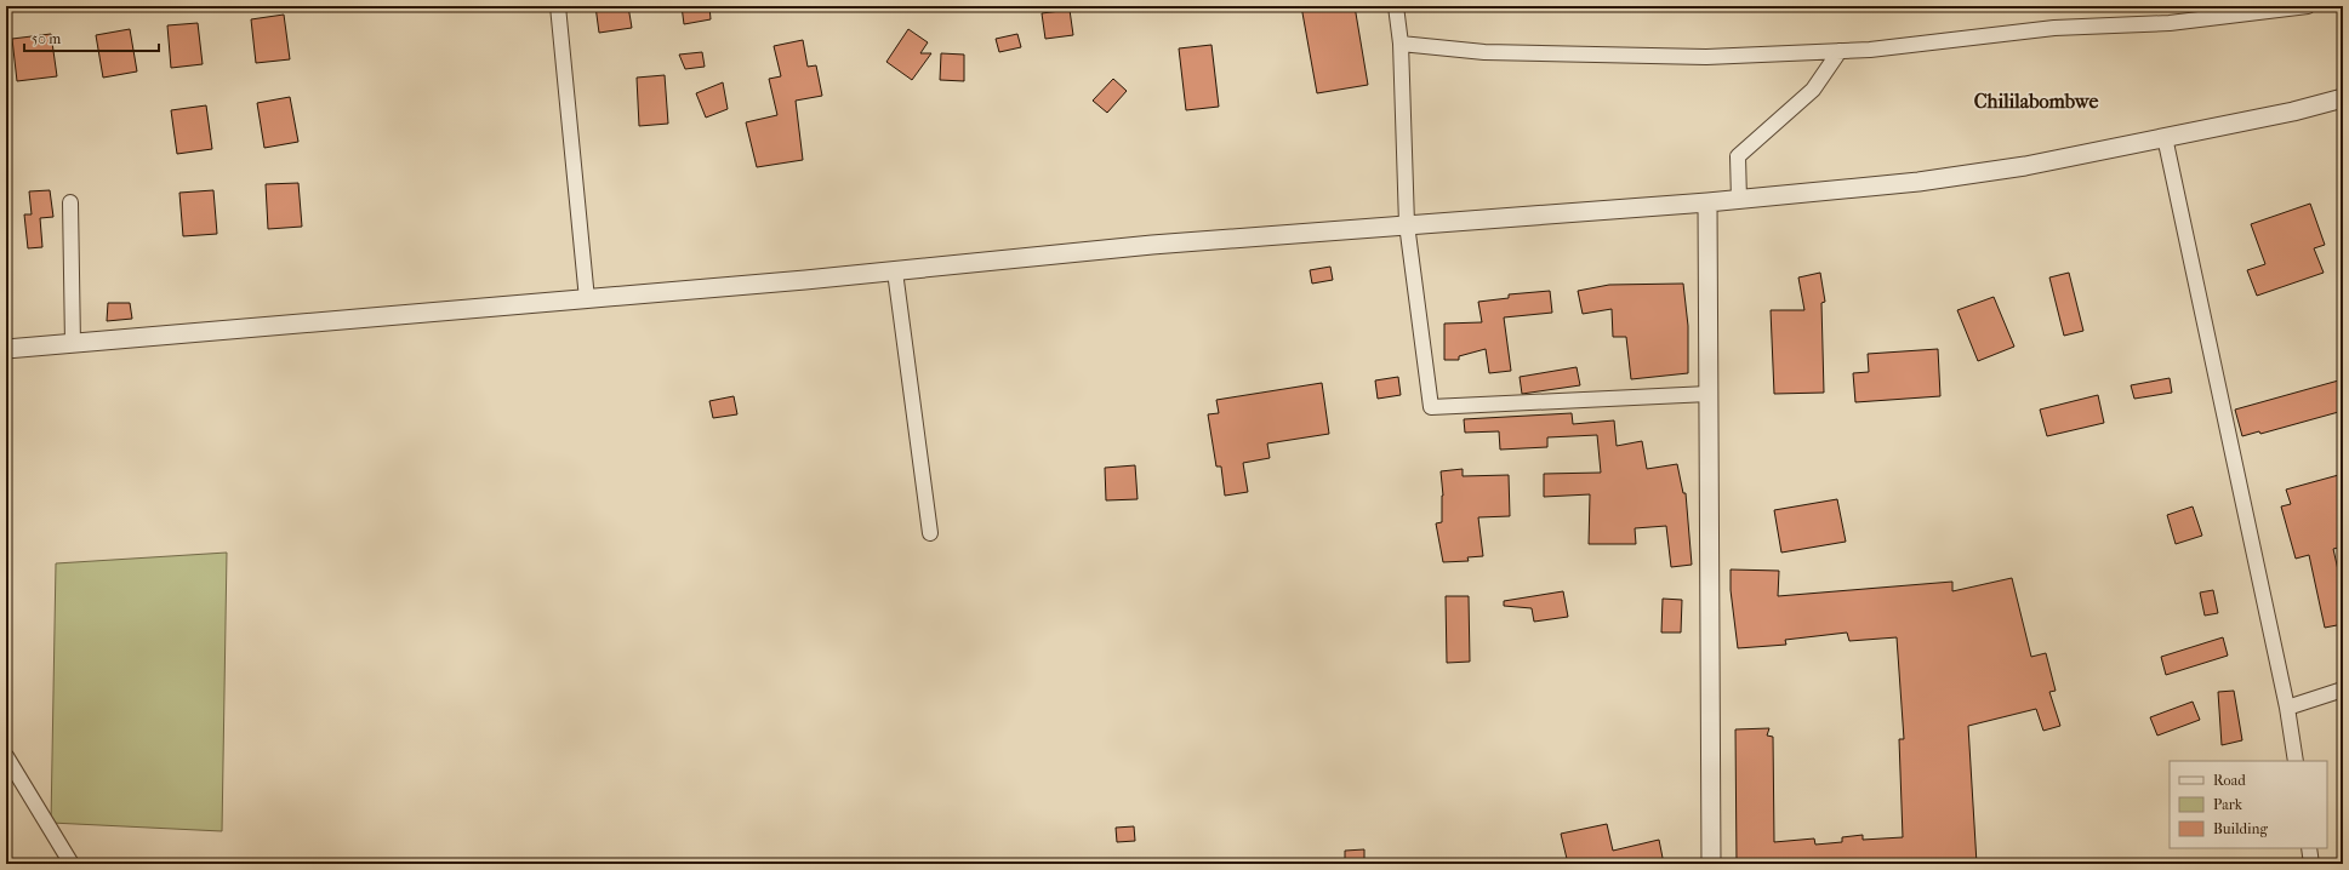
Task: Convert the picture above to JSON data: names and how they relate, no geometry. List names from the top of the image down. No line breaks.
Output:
{"districts":["Chililabombwe"],"legend":["Road","Park","Building"],"scale_bar":"50 m"}
